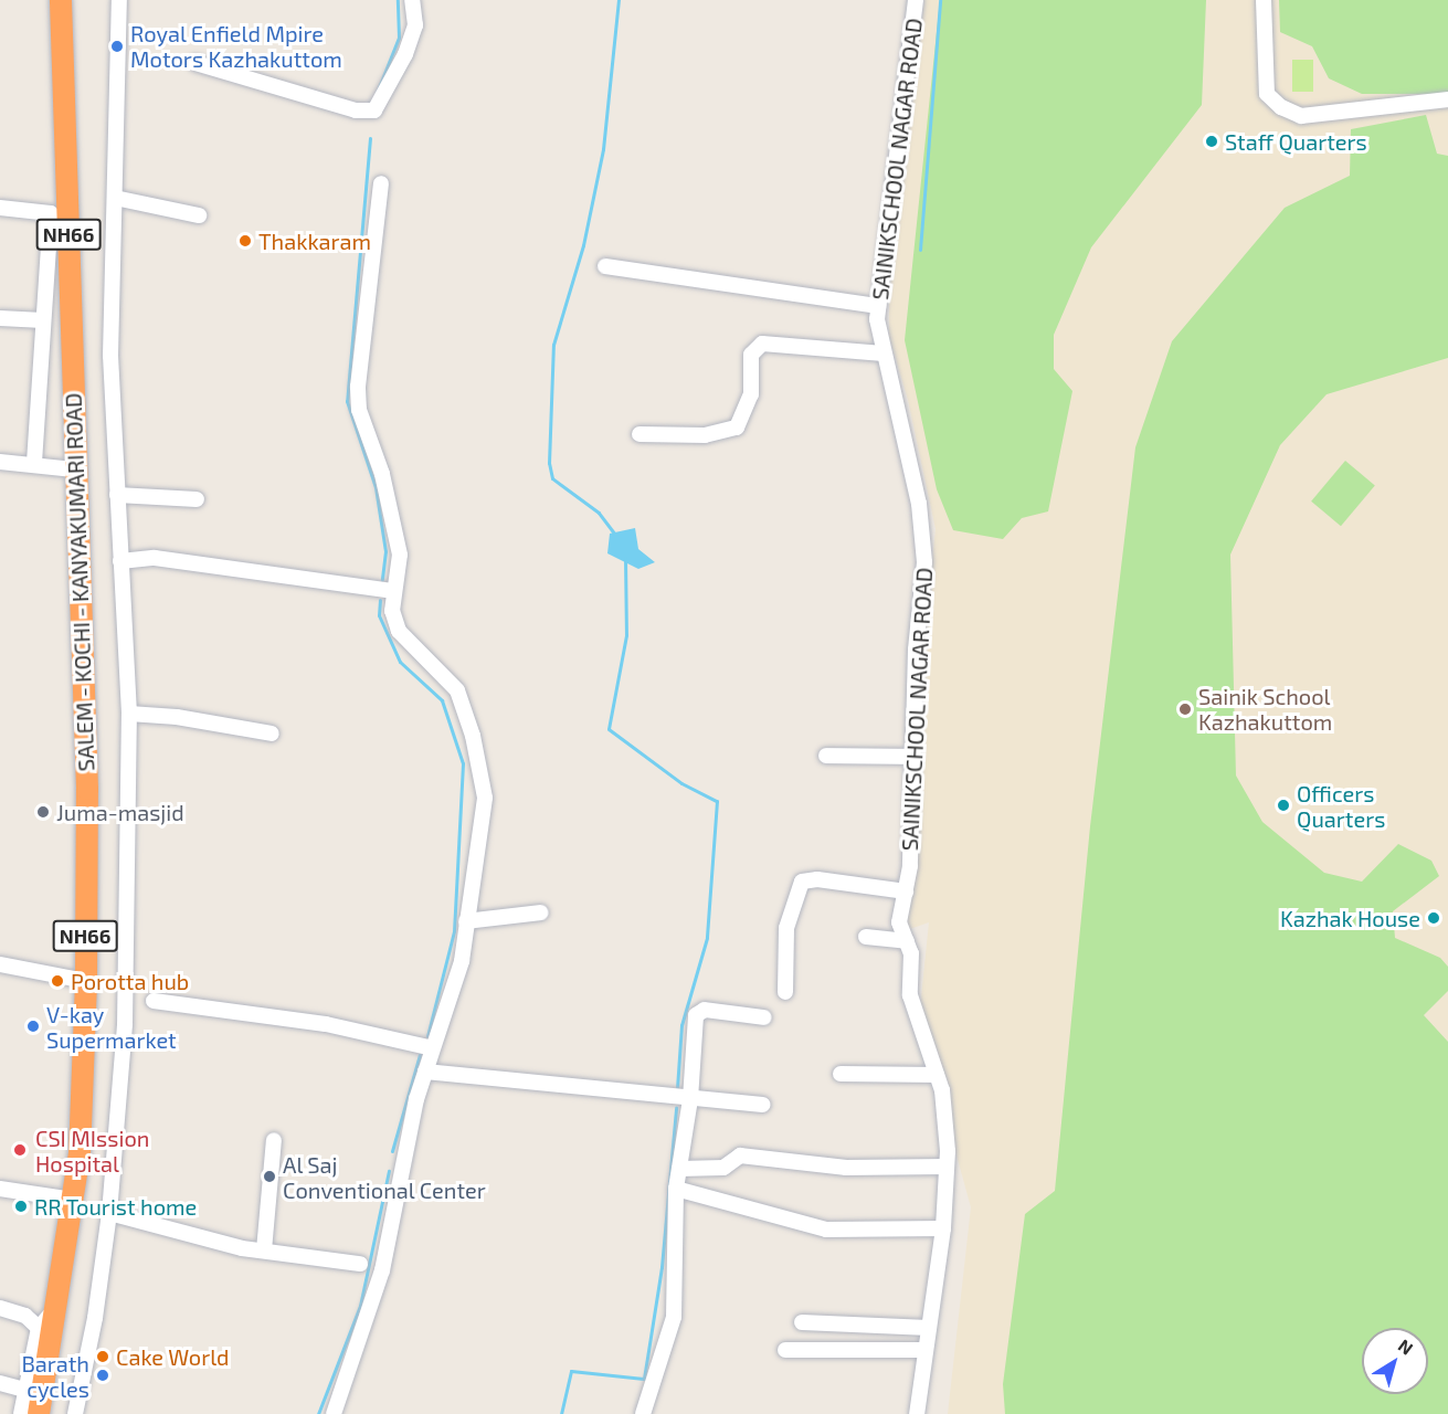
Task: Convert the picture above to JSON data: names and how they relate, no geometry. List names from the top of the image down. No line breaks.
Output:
{"streets":{"highway":["NH66","SALEM - KOCHI - KANYAKUMARI ROAD"],"street":["SAINIKSCHOOL NAGAR ROAD"]},"places":["Royal Enfield Mpire Motors Kazhakuttom","Staff Quarters","Thakkaram","Sainik School Kazhakuttom","Officers Quarters","Juma-masjid","Kazhak House","Porotta hub","V-kay Supermarket","CSI MIssion Hospital","Al Saj Conventional Center","RR Tourist home","Cake World","Barath cycles"],"north":"top right"}
